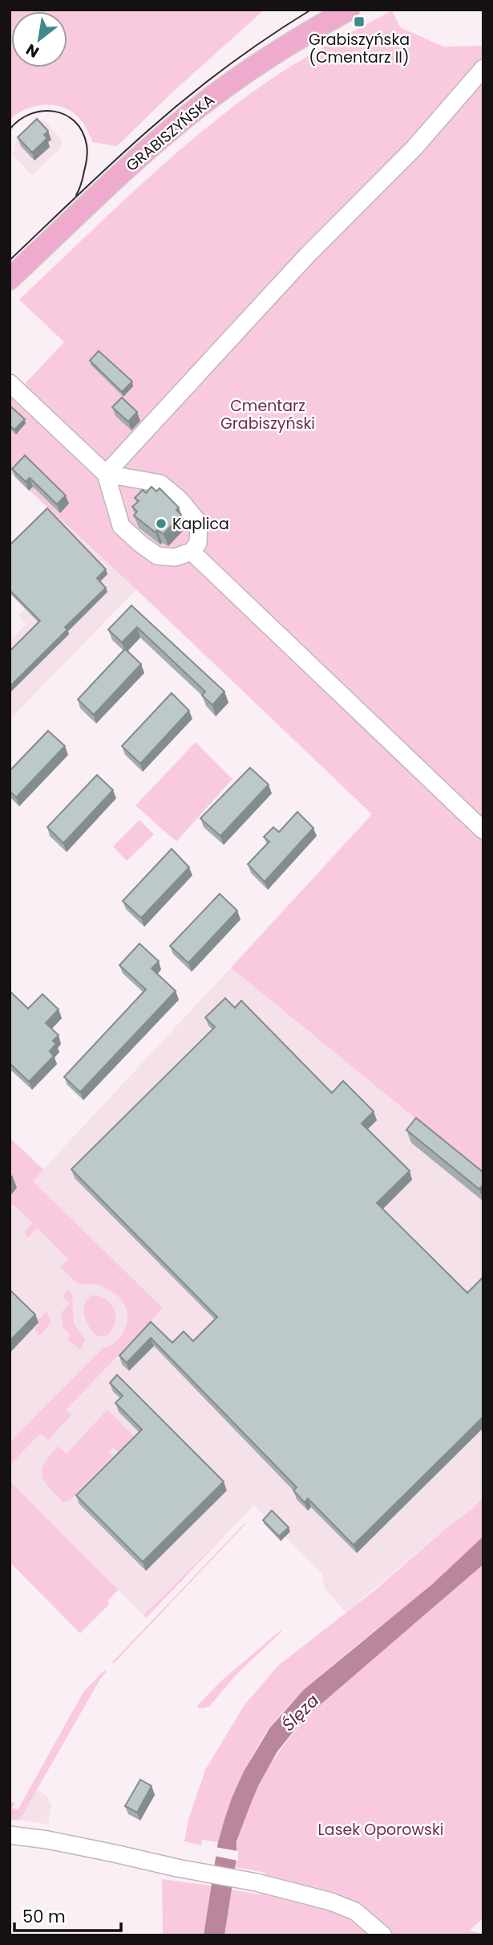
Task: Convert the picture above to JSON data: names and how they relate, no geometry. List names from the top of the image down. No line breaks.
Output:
{"streets":{"main road":["GRABISZYŃSKA"]},"water":["Ślęza"],"parks":["Cmentarz Grabiszyński","Lasek Oporowski"],"places":{"transit":["Grabiszyńska (Cmentarz II)"],"other":["Kaplica"]},"scale_bar":"50 m","north":"bottom left"}
